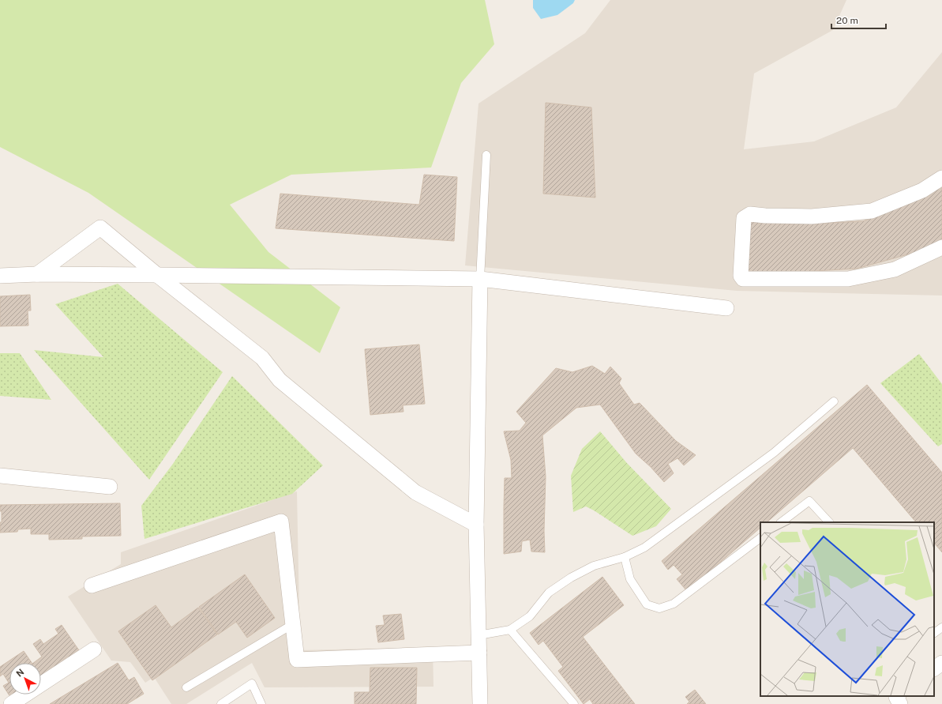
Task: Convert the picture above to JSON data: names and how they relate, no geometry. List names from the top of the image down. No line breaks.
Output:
{"scale_bar":"20 m","north":"top left"}
